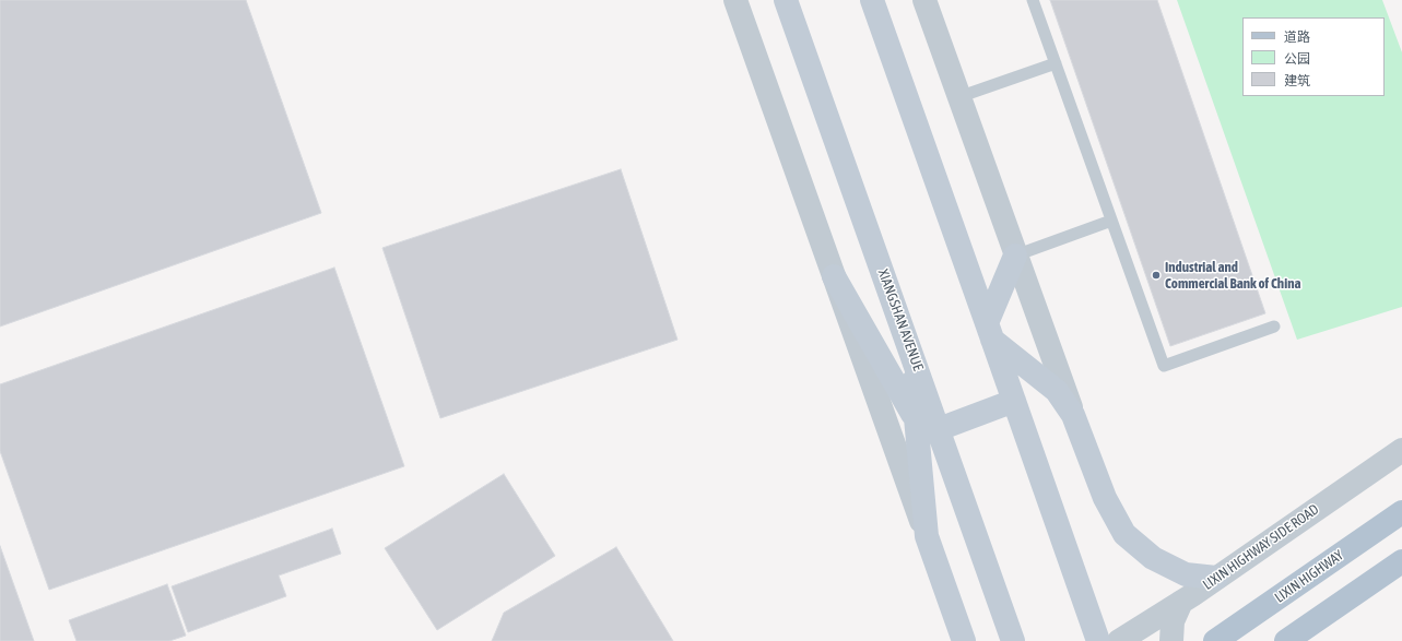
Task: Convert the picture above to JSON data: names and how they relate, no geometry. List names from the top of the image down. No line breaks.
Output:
{"streets":{"main road":["XIANGSHAN AVENUE","LIXIN HIGHWAY"],"street":["LIXIN HIGHWAY SIDE ROAD"]},"places":["Industrial and Commercial Bank of China"],"legend":["道路","公园","建筑"]}
